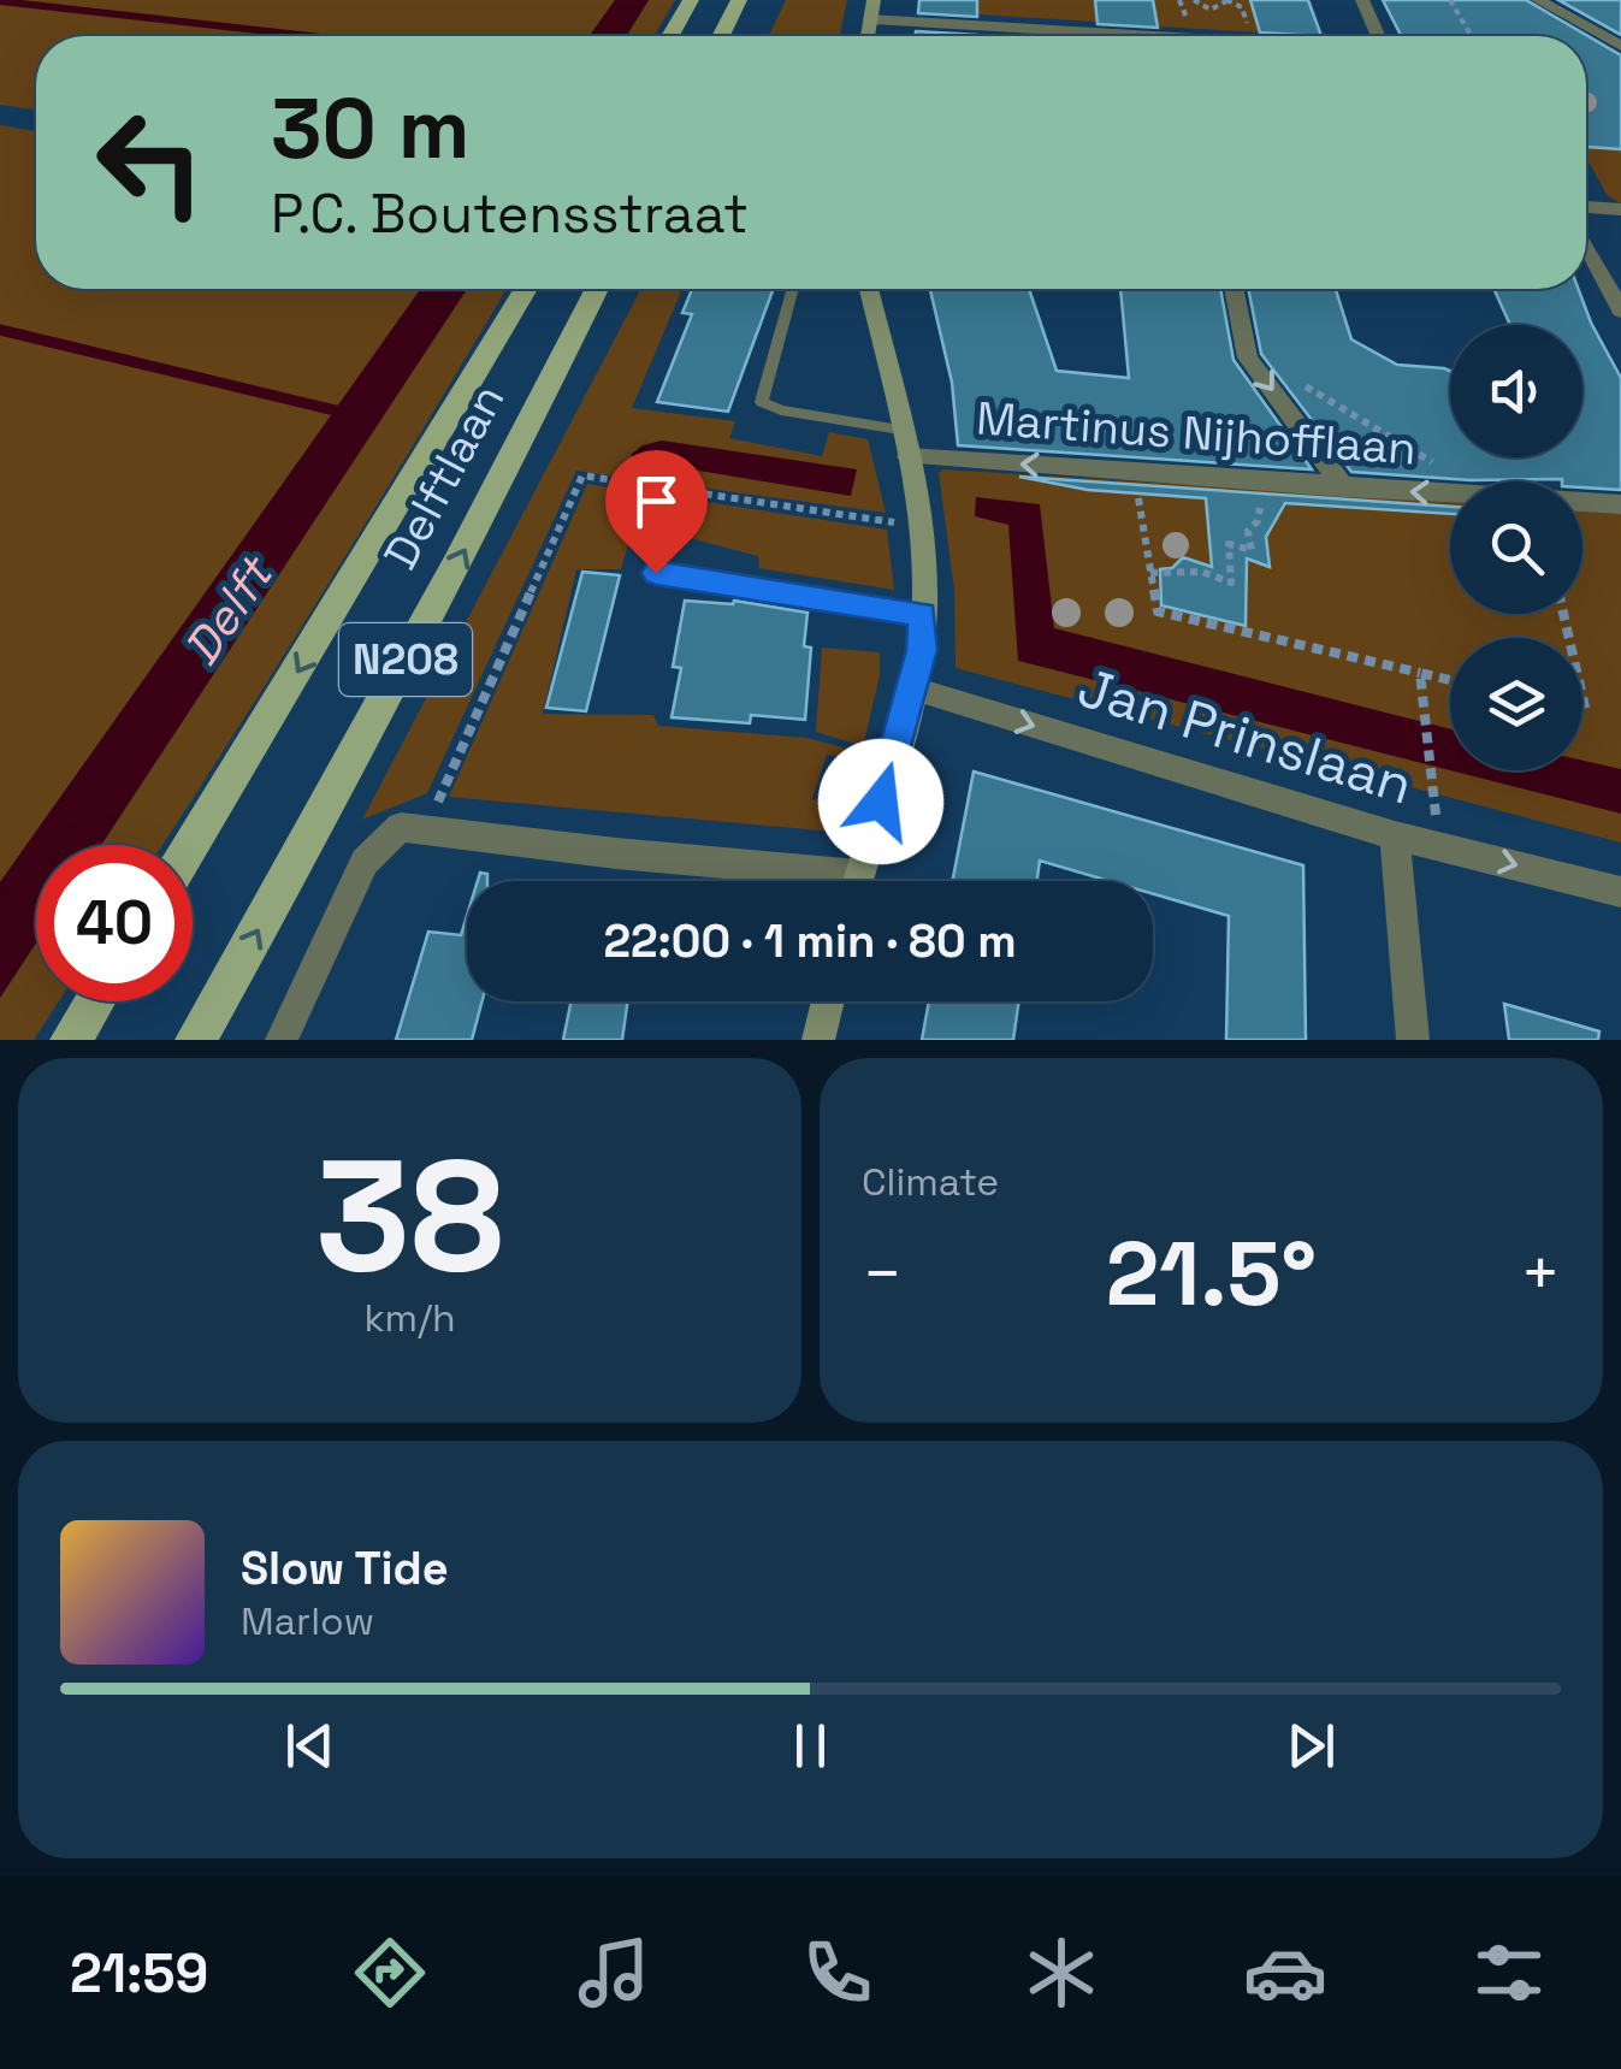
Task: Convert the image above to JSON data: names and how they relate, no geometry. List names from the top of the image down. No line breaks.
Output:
{"streets":{"main road":["Delftlaan","N208"],"street":["Martinus Nijhofflaan","Jan Prinslaan"]},"one_way":["Martinus Nijhofflaan","Jan Prinslaan"],"water":["Delft"],"page":{"turn":["30 m","P.C. Boutensstraat"],"limit":"40","trip":"22:00 · 1 min · 80 m","tile":[["38","km/h"],"Climate"],"heat":["−","21.5°","+"],"song":["Slow Tide","Marlow"],"tabs":"21:59"}}
